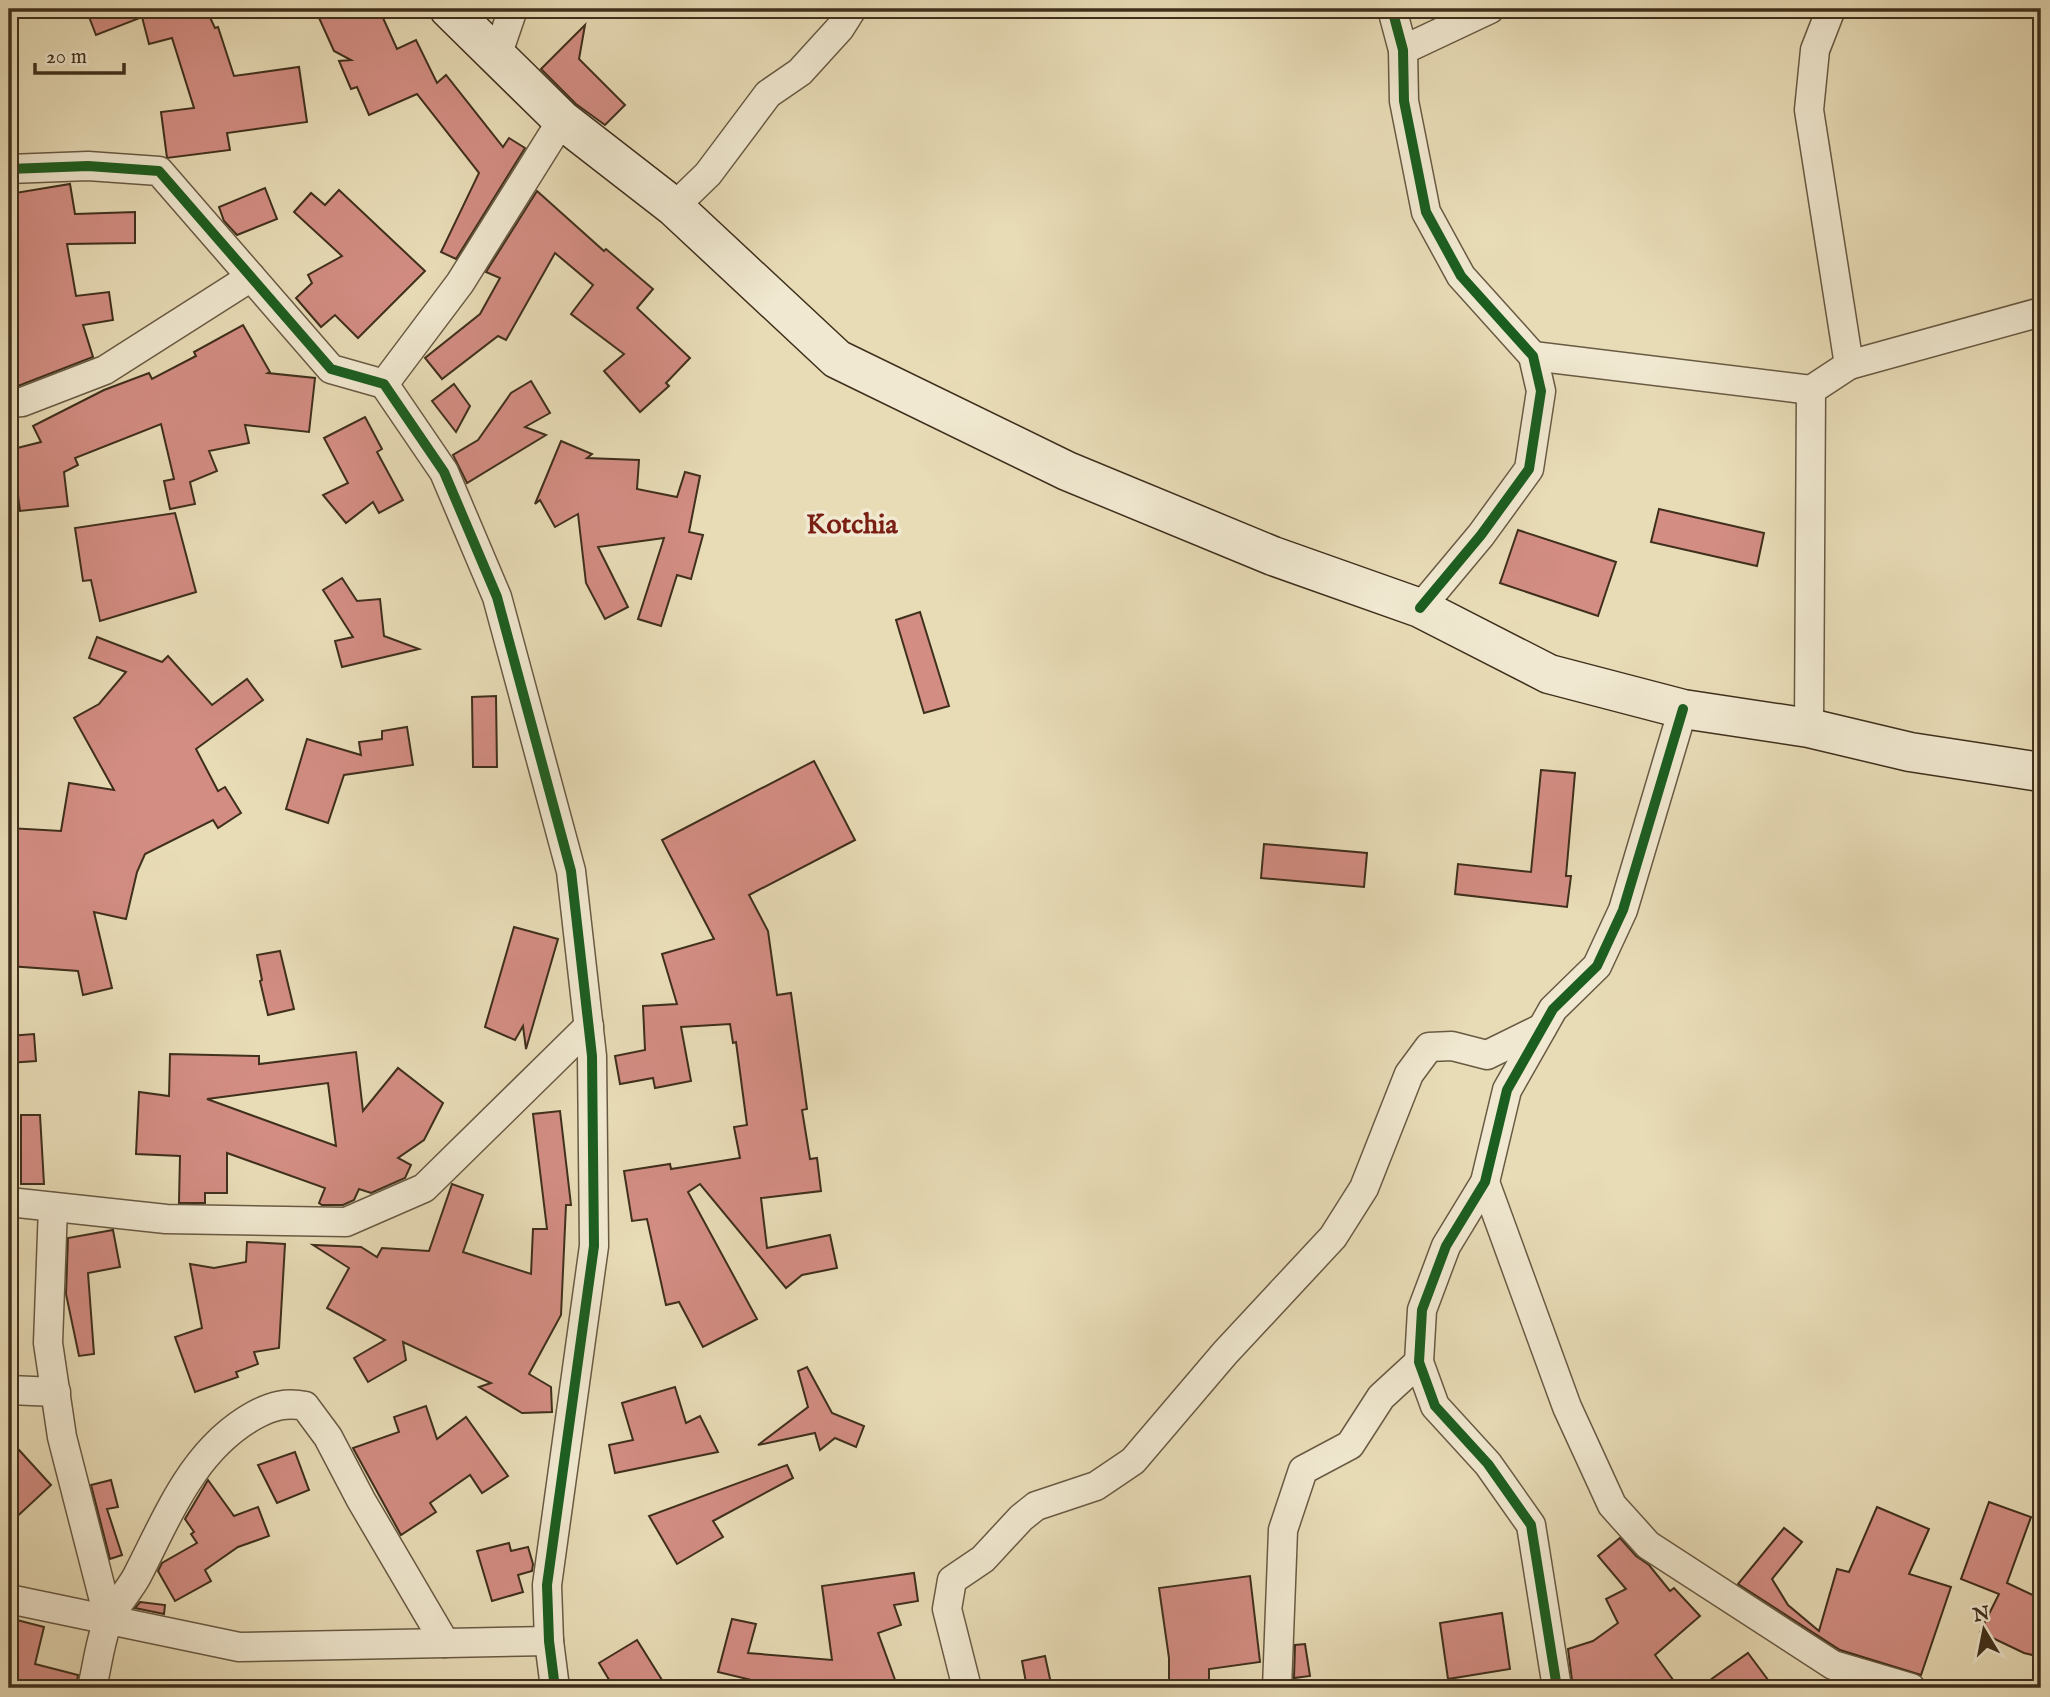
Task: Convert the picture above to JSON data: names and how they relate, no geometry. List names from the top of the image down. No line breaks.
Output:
{"districts":["Kotchia"],"scale_bar":"20 m","north":"top"}
